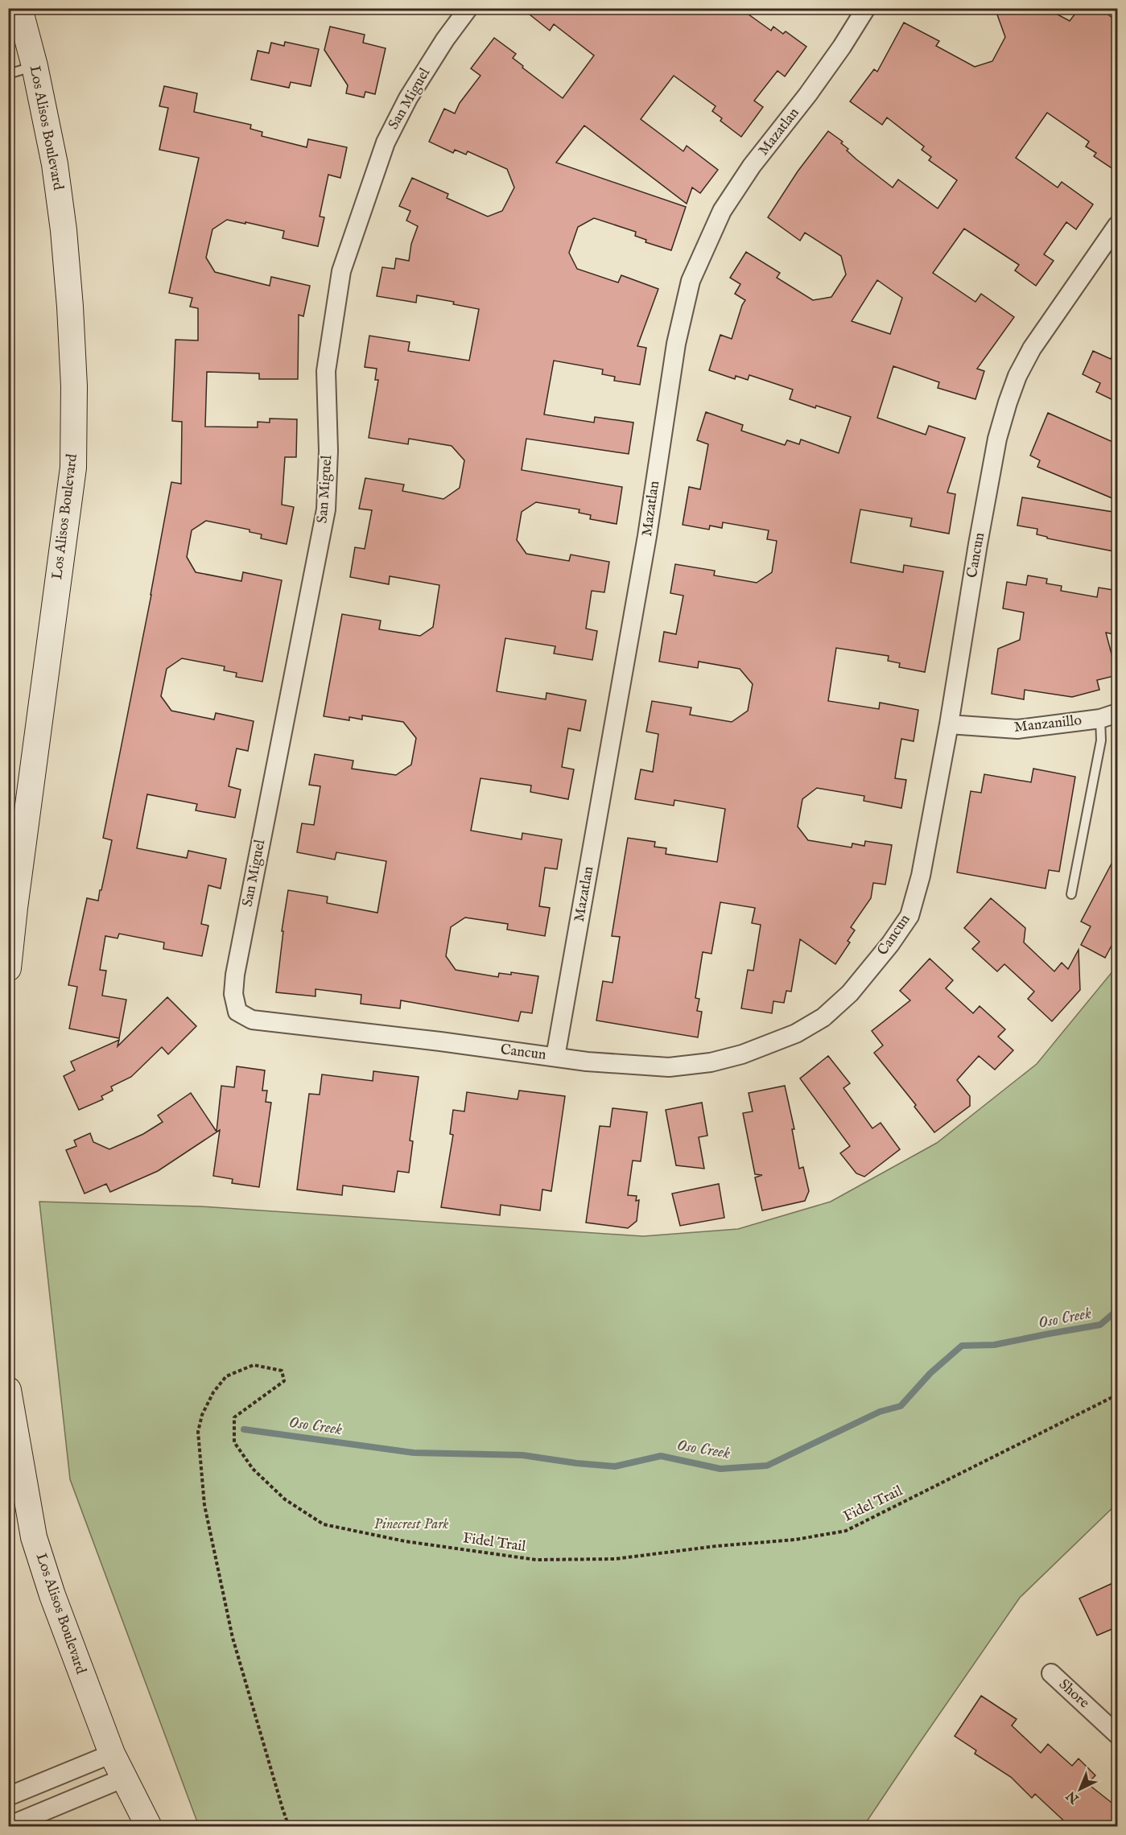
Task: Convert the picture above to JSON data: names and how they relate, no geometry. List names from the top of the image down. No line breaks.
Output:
{"streets":{"main road":["Los Alisos Boulevard"],"street":["San Miguel","Mazatlan","Cancun","Manzanillo","Shore"],"path":["Fidel Trail"]},"crossings":[["San Miguel","Cancun"],["Mazatlan","Cancun"],["Cancun","Manzanillo"]],"water":["Oso Creek"],"parks":["Pinecrest Park"],"north":"bottom left"}
